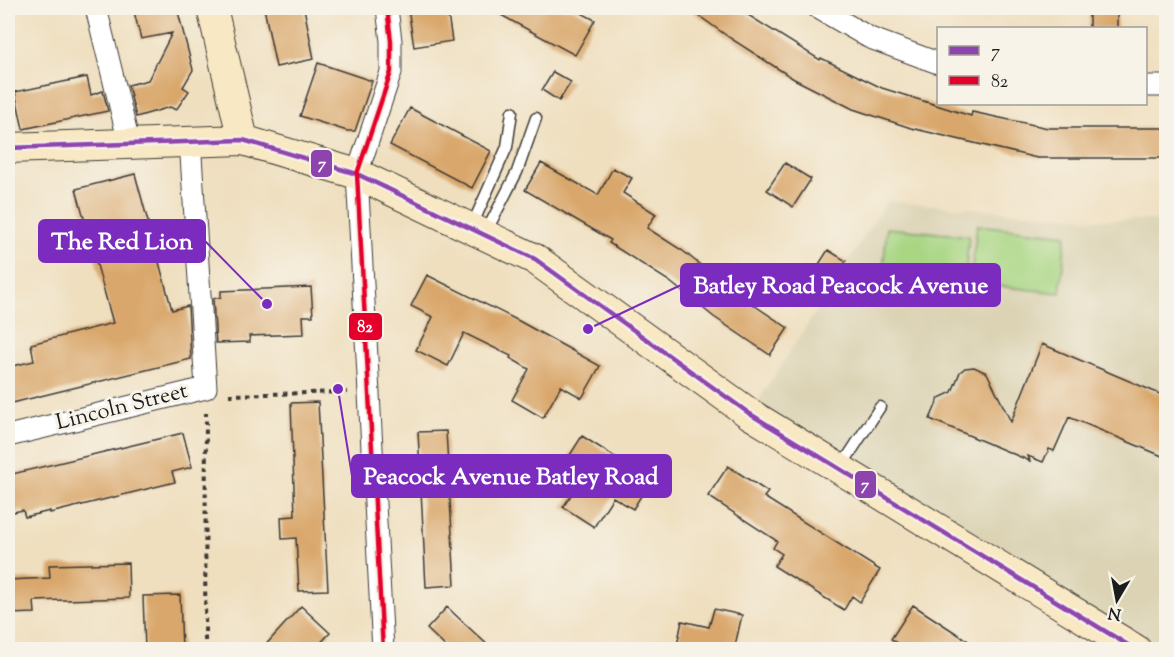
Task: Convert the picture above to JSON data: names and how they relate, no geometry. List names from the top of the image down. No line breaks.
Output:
{"streets":{"street":["Lincoln Street"]},"places":["The Red Lion","Batley Road Peacock Avenue","Peacock Avenue Batley Road"],"lines":["transit line 82","transit line 7"],"legend":["7","82"],"north":"bottom"}
